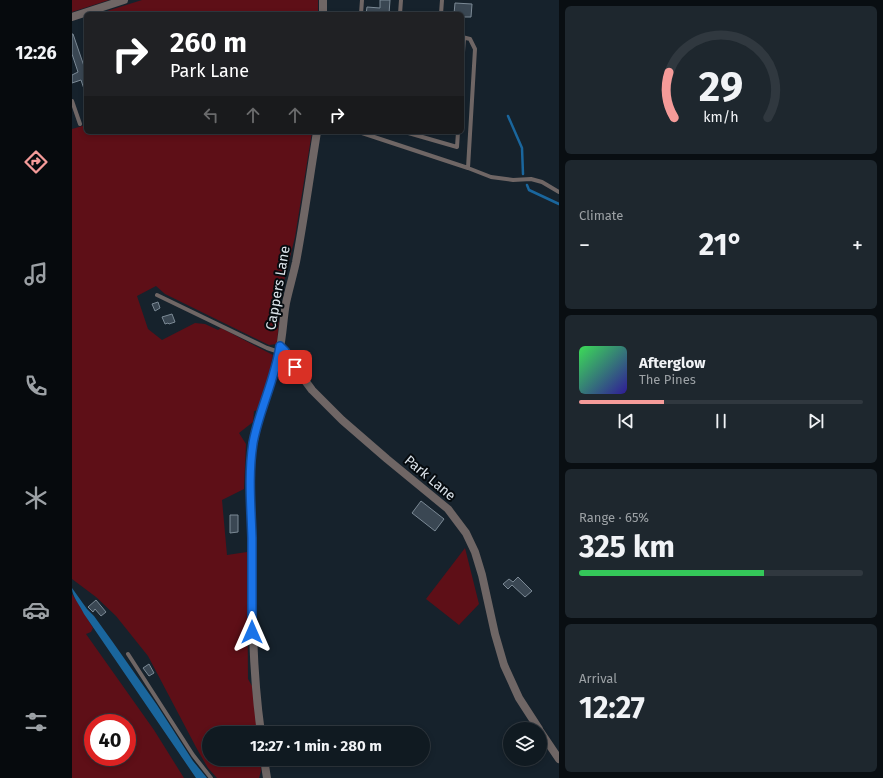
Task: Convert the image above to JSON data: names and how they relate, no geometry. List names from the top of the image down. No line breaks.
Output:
{"streets":{"street":["Cappers Lane","Park Lane"]},"crossings":[["Cappers Lane","Park Lane"]],"page":{"tabs":"12:26","turn":["260 m","Park Lane"],"tile":["Climate",["Range · 65%","325 km"],["Arrival","12:27"]],"heat":["−","21°","+"],"song":["Afterglow","The Pines"],"limit":"40","trip":"12:27 · 1 min · 280 m","gauge":["29","km/h"]}}
